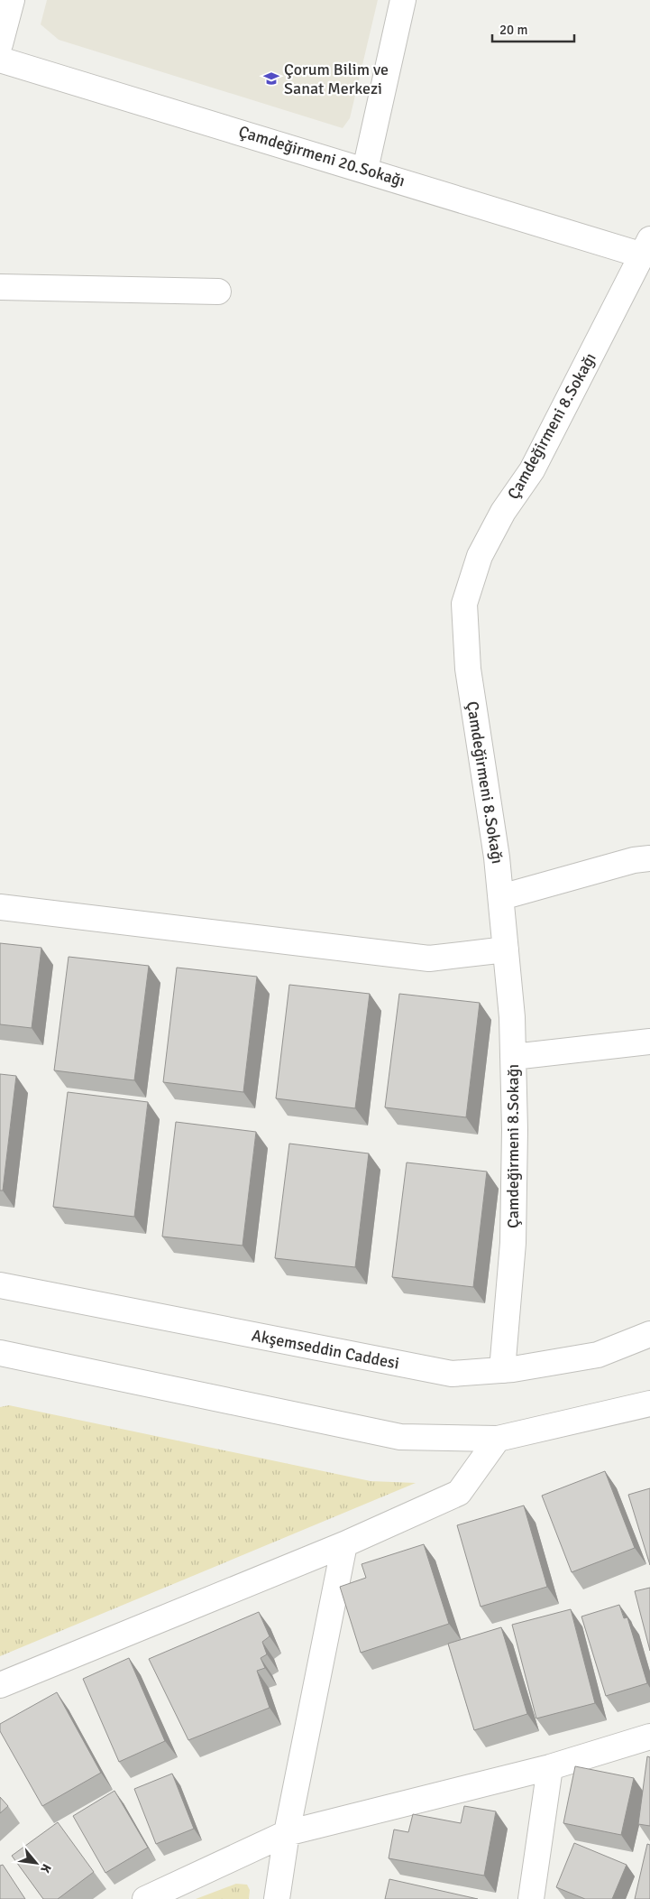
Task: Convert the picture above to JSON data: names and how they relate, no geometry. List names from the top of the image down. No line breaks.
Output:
{"streets":{"street":["Çamdeğirmeni 20.Sokağı","Çamdeğirmeni 8.Sokağı","Akşemseddin Caddesi"]},"crossings":[["Çamdeğirmeni 20.Sokağı","Çamdeğirmeni 8.Sokağı"],["Çamdeğirmeni 8.Sokağı","Akşemseddin Caddesi"]],"places":{"school or university":["Çorum Bilim ve Sanat Merkezi"]},"scale_bar":"20 m","north":"bottom right"}
